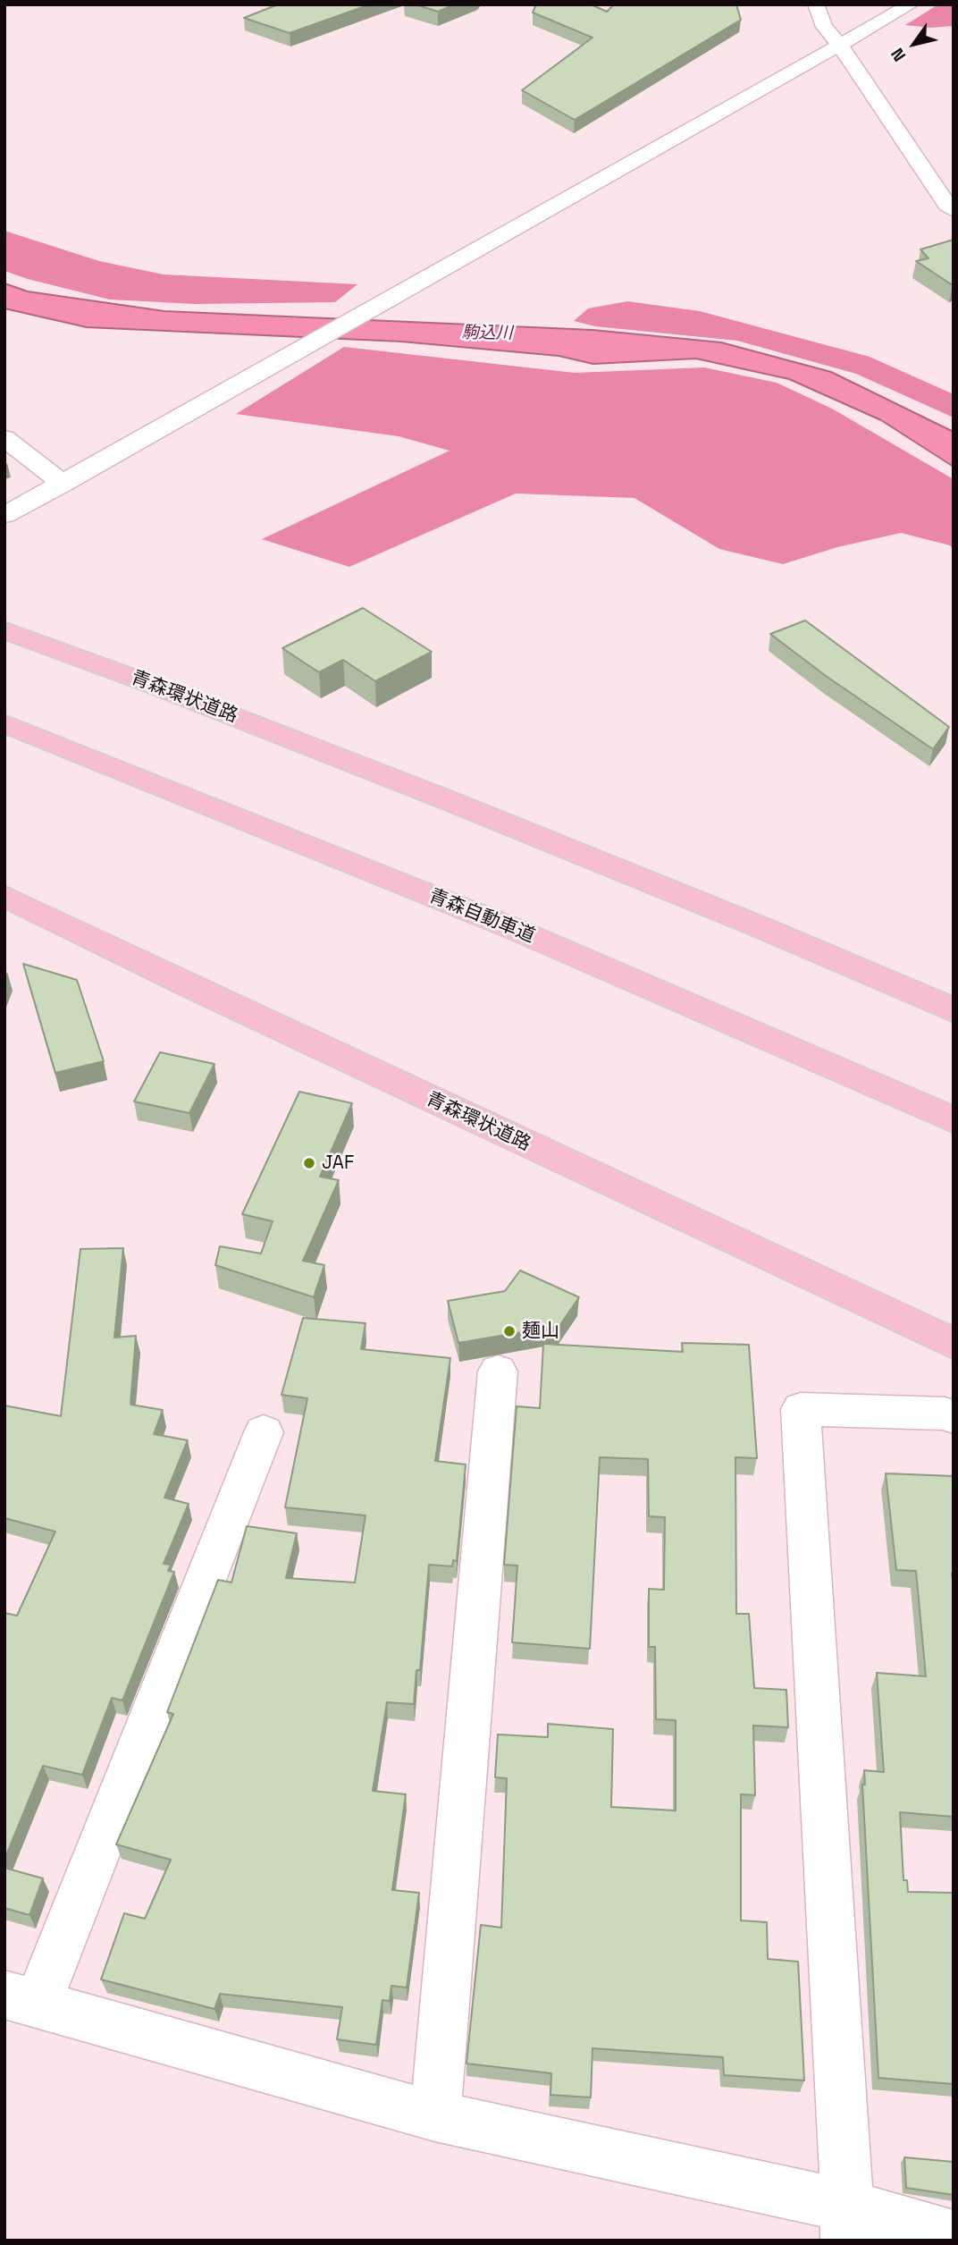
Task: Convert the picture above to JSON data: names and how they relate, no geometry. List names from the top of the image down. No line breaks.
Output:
{"streets":{"highway":["青森環状道路","青森自動車道"]},"water":["駒込川"],"places":["JAF","麺山"],"north":"bottom left"}
